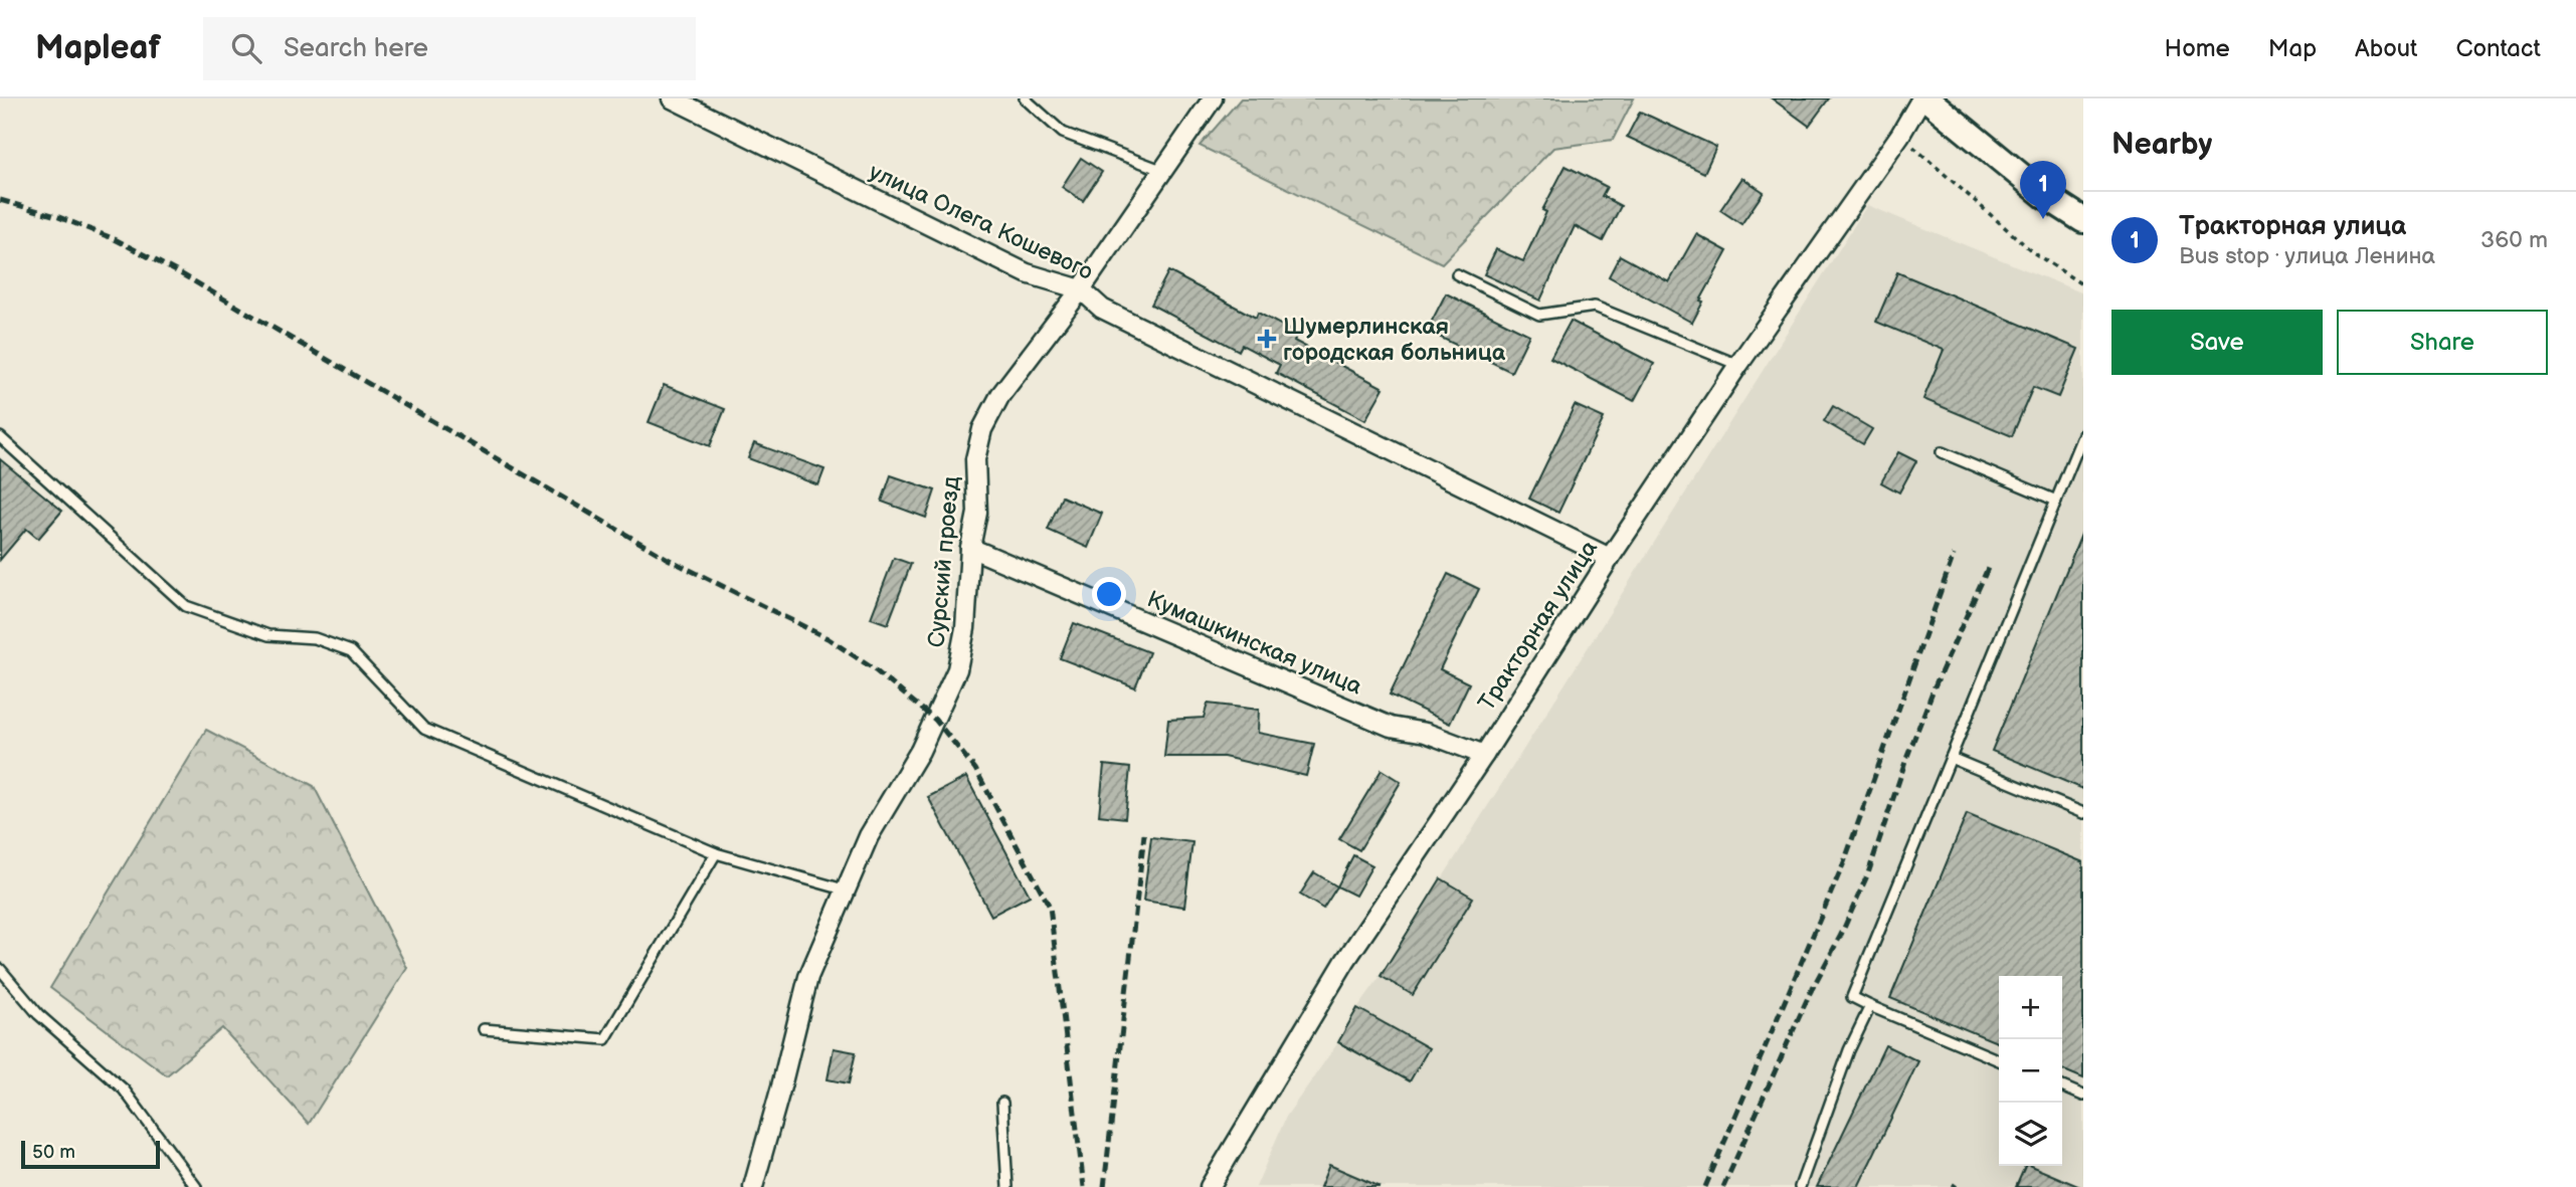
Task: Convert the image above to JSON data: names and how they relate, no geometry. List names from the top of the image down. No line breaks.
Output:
{"streets":{"street":["улица Олега Кошевого","Сурский проезд","Тракторная улица","Кумашкинская улица"]},"crossings":[["улица Олега Кошевого","Сурский проезд"],["улица Олега Кошевого","Тракторная улица"],["Сурский проезд","Кумашкинская улица"],["Тракторная улица","Кумашкинская улица"]],"places":{"health":["Шумерлинская городская больница"]},"scale_bar":"50 m","page":{"header":"Mapleaf","search":"Search here","nav":["Home","Map","About","Contact"],"heading":"Nearby","pins":"1","list":[{"mark":"1","name":"Тракторная улица","note":"Bus stop · улица Ленина","value":"360 m"}],"buttons":["Save","Share"],"map_buttons":["+","−"],"scale":"50 m"}}
